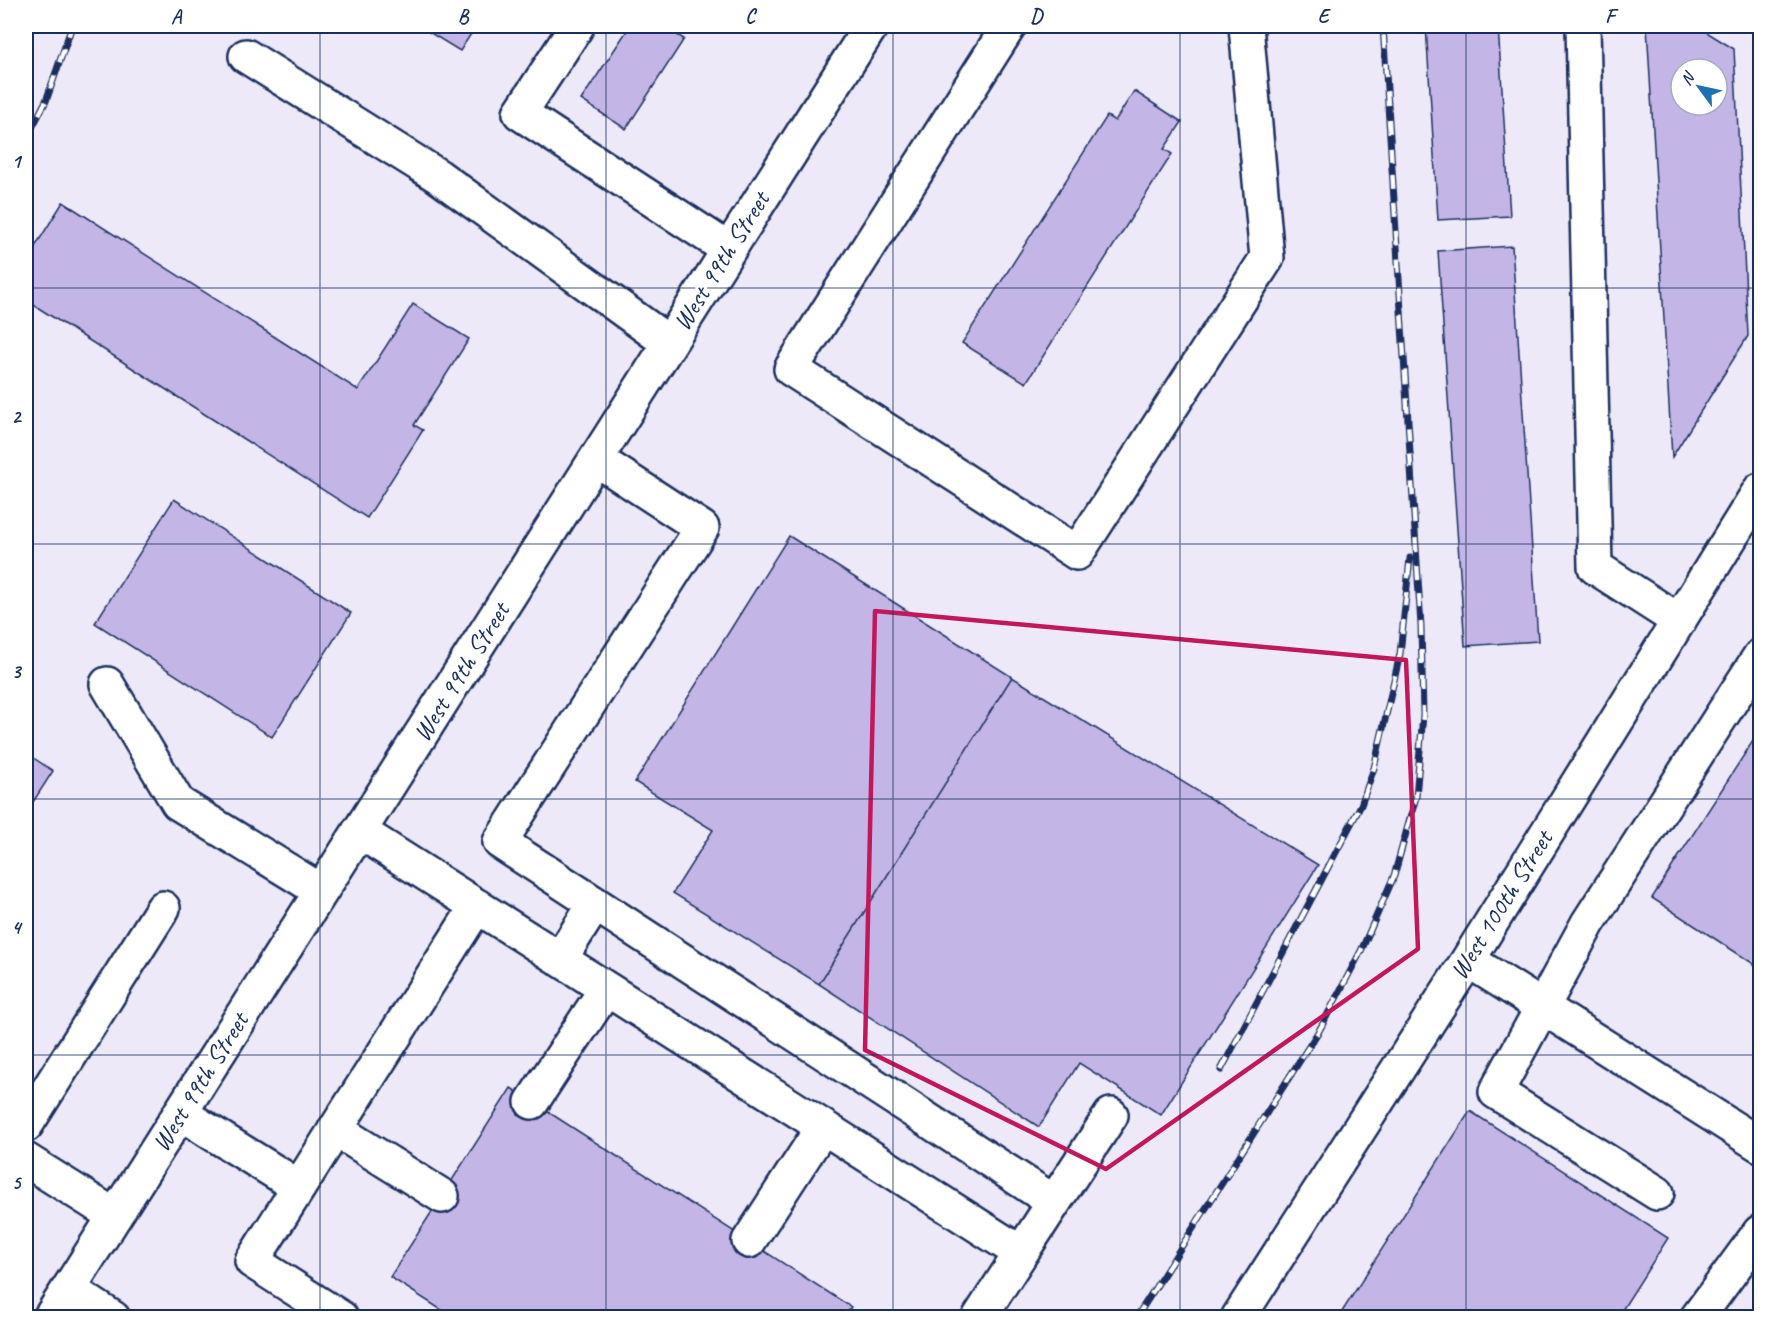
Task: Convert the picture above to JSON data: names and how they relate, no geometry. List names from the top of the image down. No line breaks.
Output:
{"streets":{"street":["West 99th Street","West 100th Street"]},"north":"top left","grid":{"columns":["A","B","C","D","E","F"],"rows":["1","2","3","4","5"]}}
